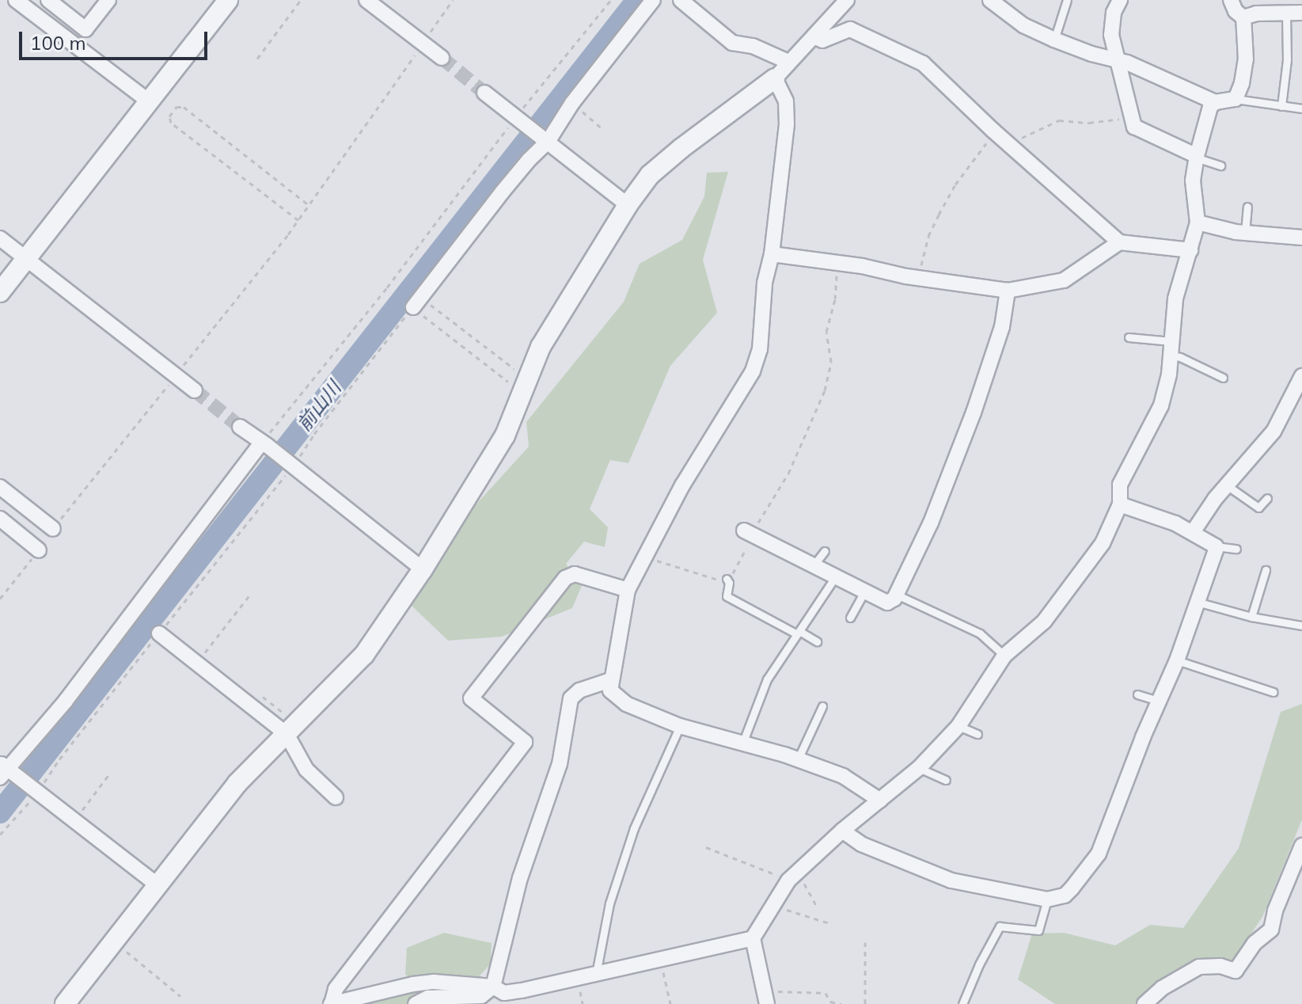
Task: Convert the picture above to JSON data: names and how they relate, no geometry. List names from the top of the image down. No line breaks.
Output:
{"water":["前山川"],"scale_bar":"100 m"}
